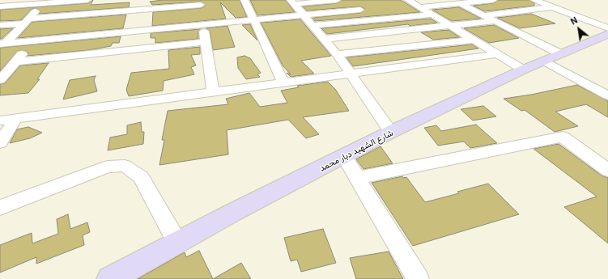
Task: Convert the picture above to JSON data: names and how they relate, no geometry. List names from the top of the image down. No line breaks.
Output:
{"streets":{"street":["شارع الشهيد دبار محمد"]},"north":"top left"}
